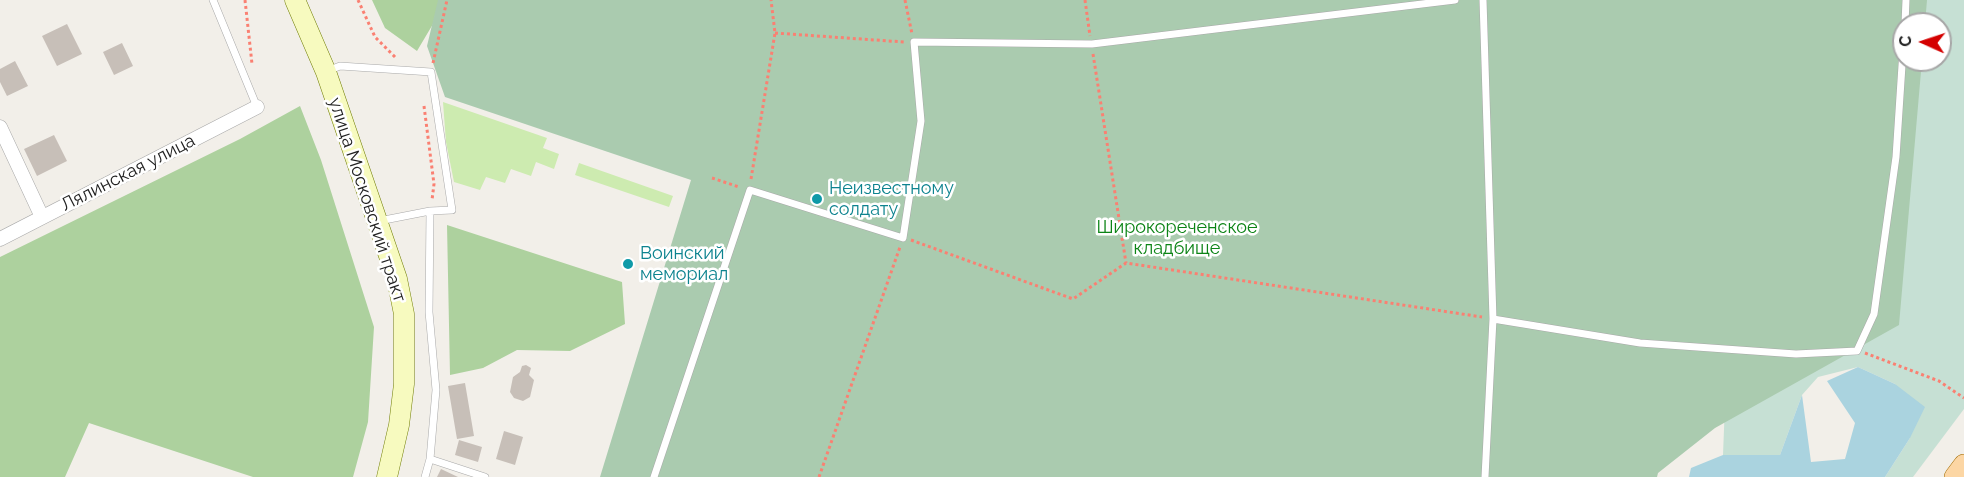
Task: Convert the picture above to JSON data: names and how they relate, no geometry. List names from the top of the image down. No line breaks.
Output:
{"streets":{"main road":["улица Московский тракт"],"street":["Лялинская улица"]},"parks":["Широкореченское кладбище"],"places":["Неизвестному солдату","Воинский мемориал"],"north":"left"}
